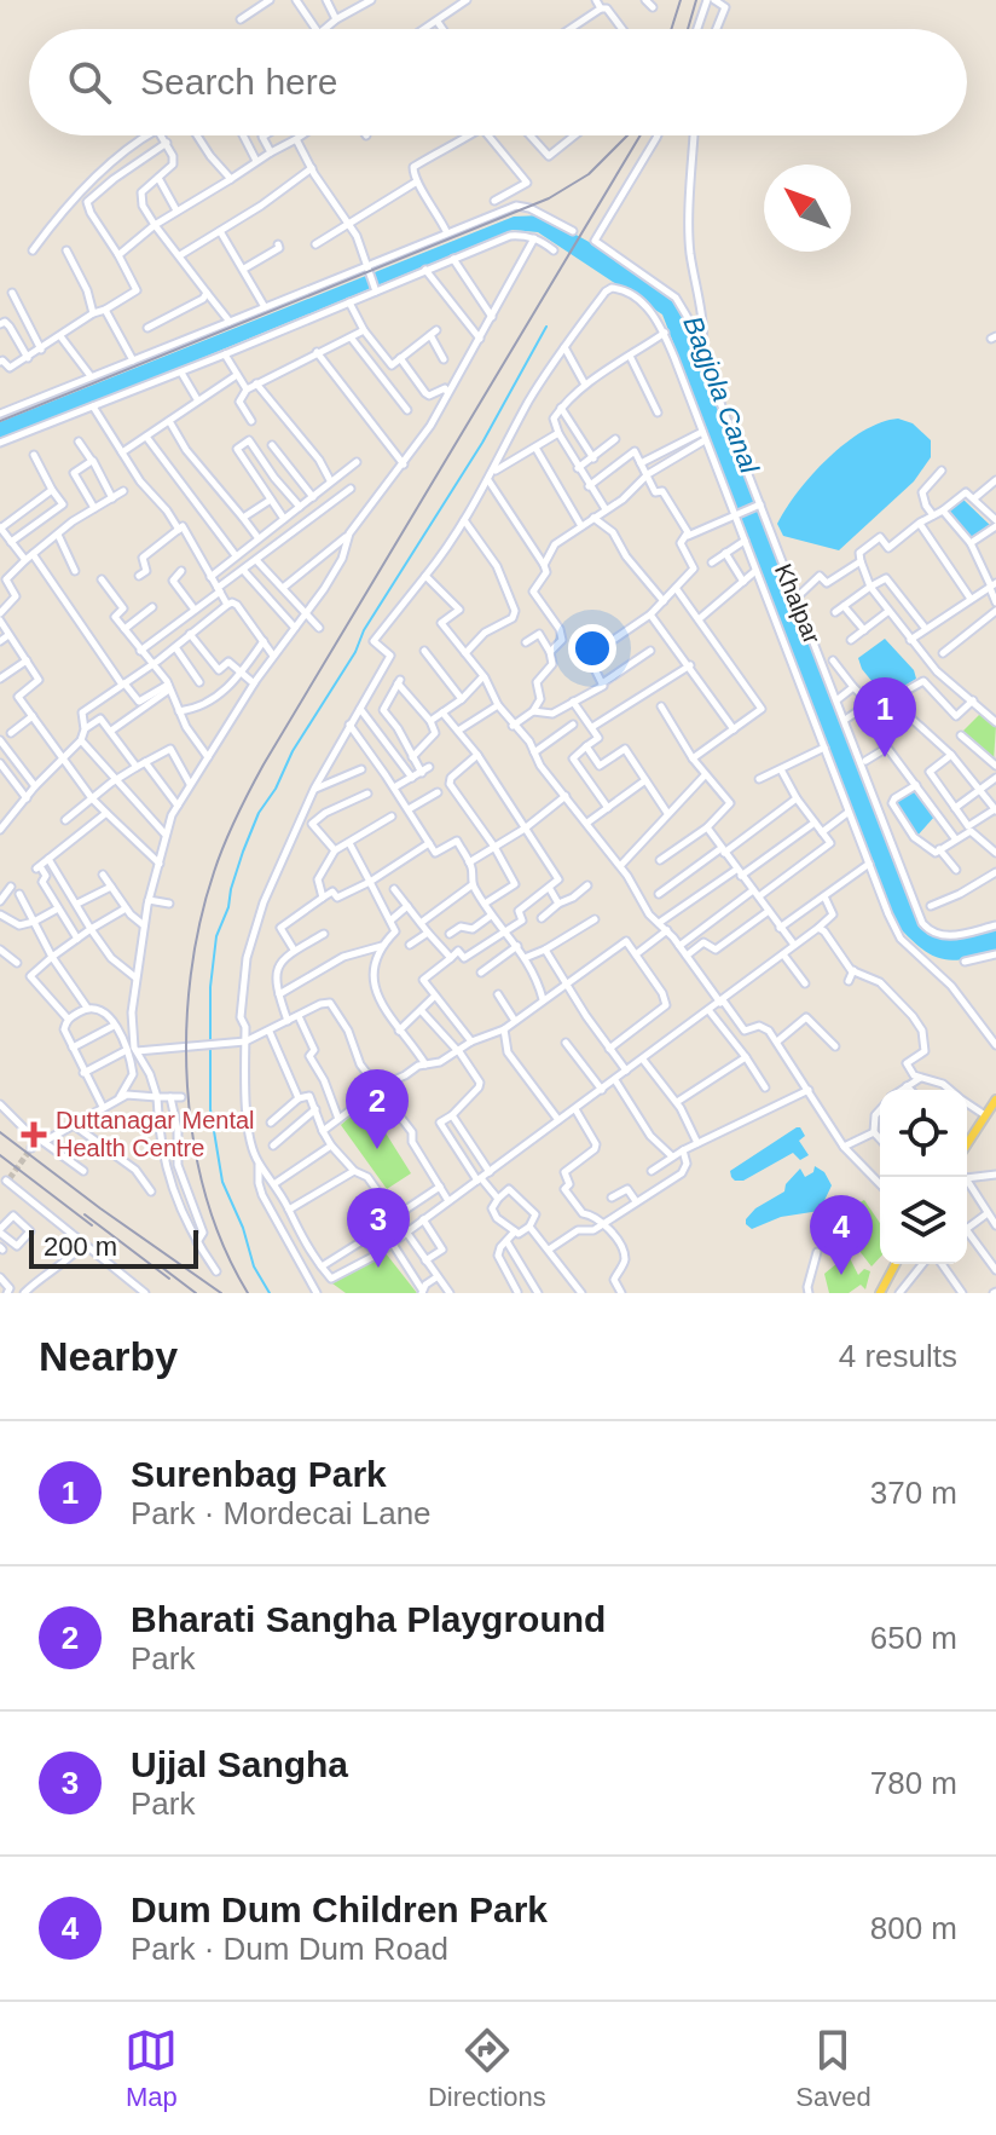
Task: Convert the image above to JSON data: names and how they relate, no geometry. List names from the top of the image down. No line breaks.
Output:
{"streets":{"street":["Khalpar"]},"water":["Bagjola Canal"],"places":{"health":["Duttanagar Mental Health Centre"]},"scale_bar":"200 m","north":"top left","page":{"search":"Search here","pins":["1","2","3","4"],"scale":"200 m","heading":["Nearby","4 results"],"list":[{"mark":"1","name":"Surenbag Park","note":"Park · Mordecai Lane","value":"370 m"},{"mark":"2","name":"Bharati Sangha Playground","note":"Park","value":"650 m"},{"mark":"3","name":"Ujjal Sangha","note":"Park","value":"780 m"},{"mark":"4","name":"Dum Dum Children Park","note":"Park · Dum Dum Road","value":"800 m"}],"nav":["Map","Directions","Saved"]}}
